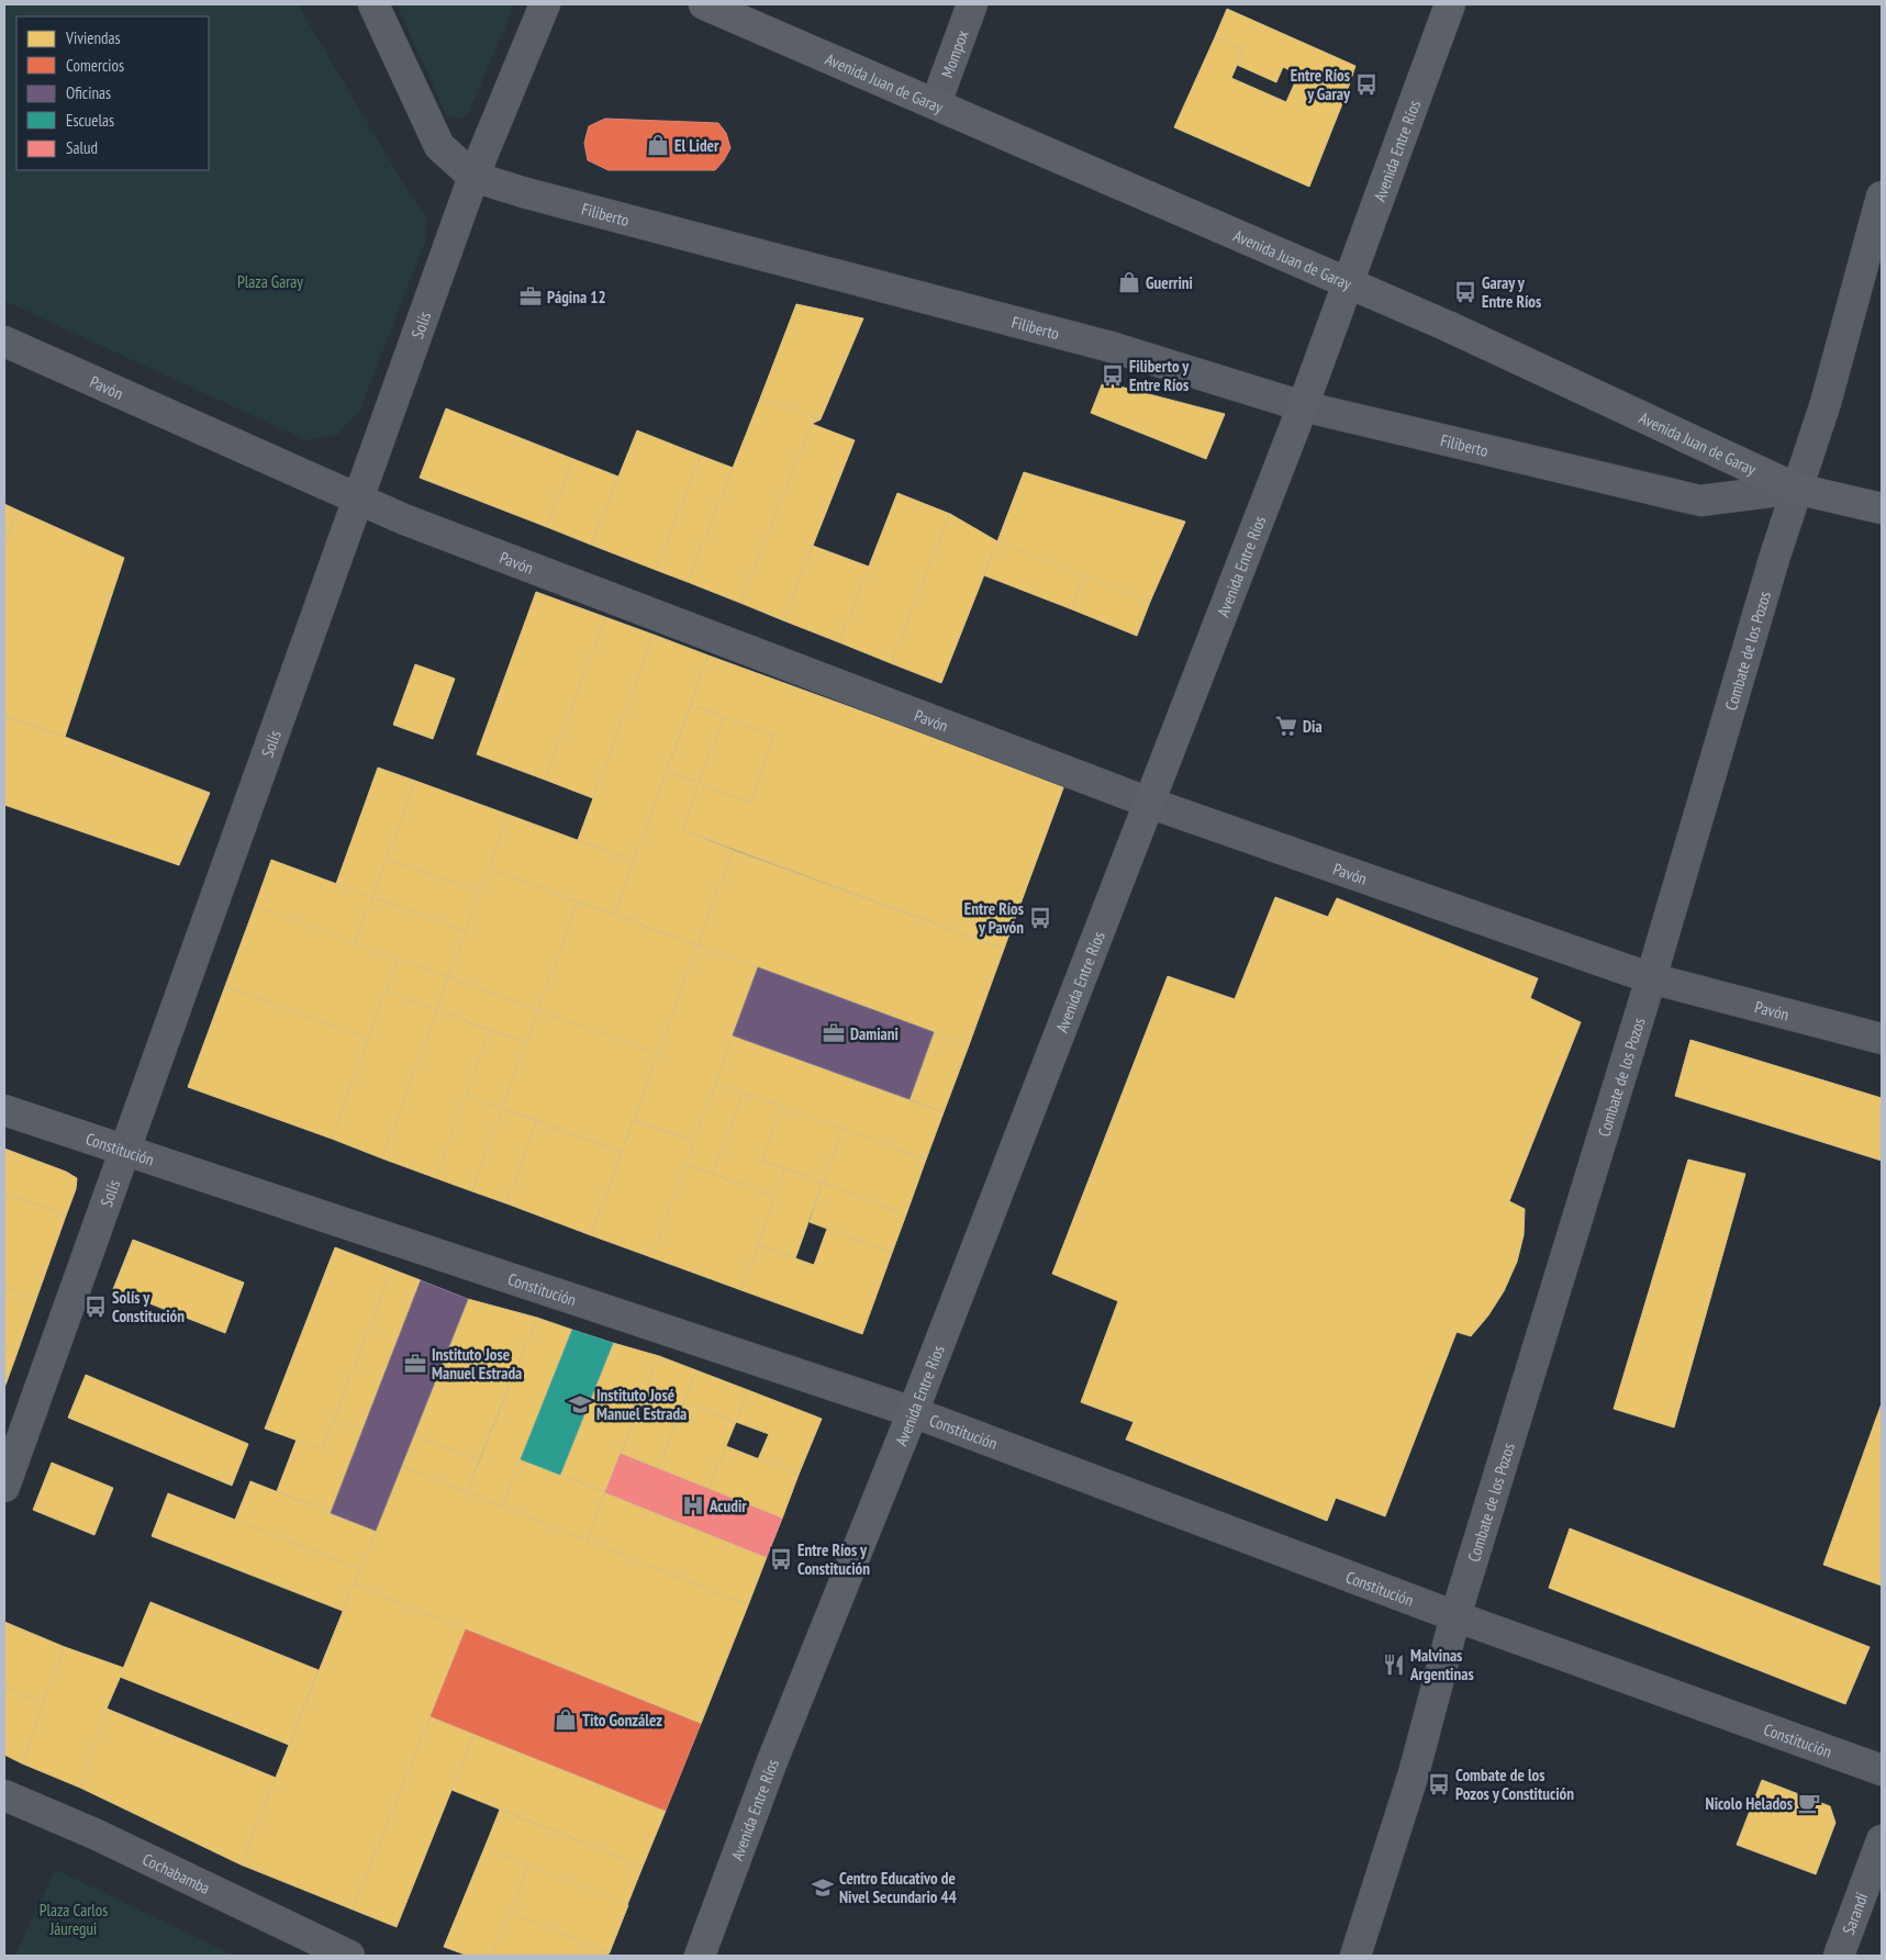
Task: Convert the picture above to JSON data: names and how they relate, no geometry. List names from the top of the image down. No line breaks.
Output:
{"streets":{"main road":["Avenida Juan de Garay","Avenida Entre Ríos"],"street":["Mompox","Filiberto","Solís","Pavón","Combate de los Pozos","Constitución","Cochabamba","Sarandí"]},"crossings":[["Mompox","Avenida Juan de Garay"],["Avenida Juan de Garay","Avenida Entre Ríos"],["Avenida Juan de Garay","Filiberto"],["Avenida Juan de Garay","Combate de los Pozos"],["Avenida Entre Ríos","Filiberto"],["Avenida Entre Ríos","Pavón"],["Avenida Entre Ríos","Constitución"],["Filiberto","Solís"],["Filiberto","Combate de los Pozos"],["Solís","Pavón"],["Solís","Constitución"],["Pavón","Combate de los Pozos"],["Combate de los Pozos","Constitución"]],"parks":["Plaza Garay","Plaza Carlos Jáuregui"],"places":{"bus stop":["Entre Ríos y Garay","Garay y Entre Ríos","Filiberto y Entre Ríos","Entre Ríos y Pavón","Solís y Constitución","Entre Ríos y Constitución","Combate de los Pozos y Constitución"],"shop":["El Lider","Guerrini","Tito González"],"office":["Página 12","Damiani","Instituto Jose Manuel Estrada"],"supermarket":["Dia"],"school or university":["Instituto José Manuel Estrada","Centro Educativo de Nivel Secundario 44"],"hospital":["Acudir"],"restaurant":["Malvinas Argentinas"],"cafe":["Nicolo Helados"]},"legend":["Viviendas","Comercios","Oficinas","Escuelas","Salud"]}
